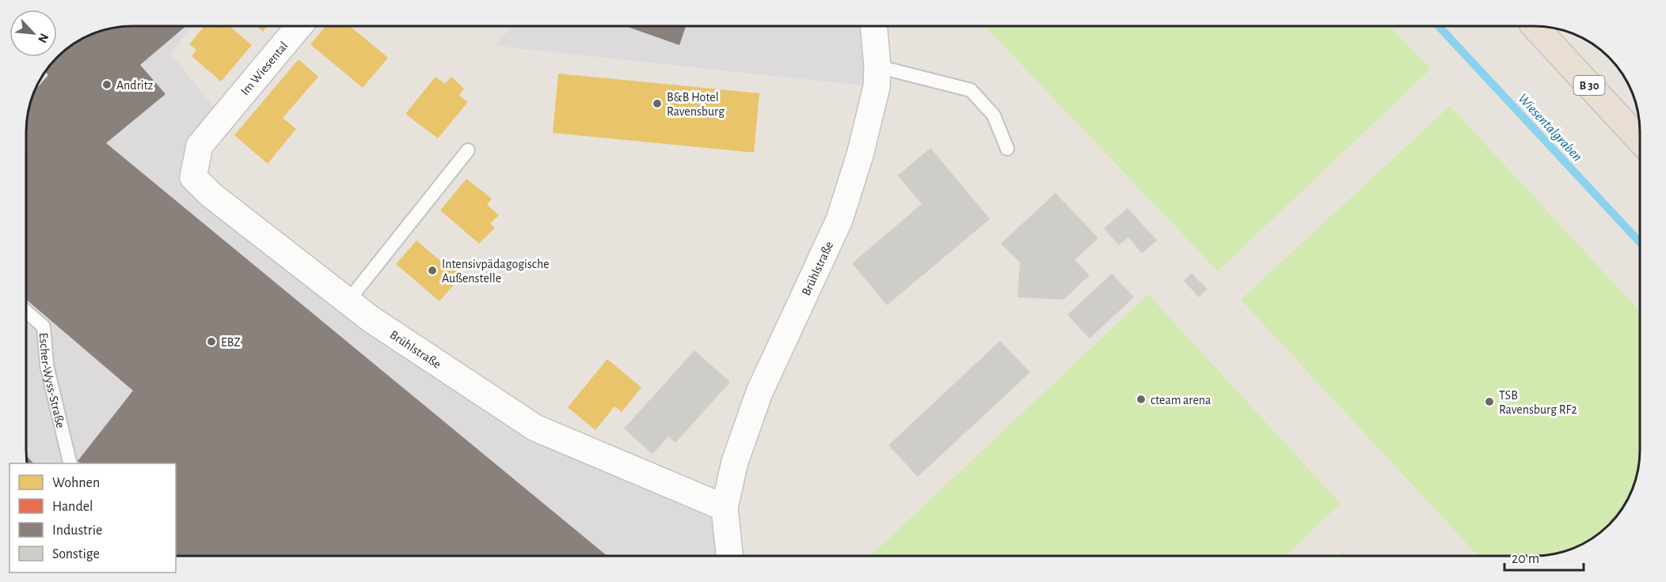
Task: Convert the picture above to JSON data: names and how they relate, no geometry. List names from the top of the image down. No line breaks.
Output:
{"streets":{"highway":["B 30"],"street":["Im Wiesental","Brühlstraße"],"lane":["Escher-Wyss-Straße"]},"crossings":[["Im Wiesental","Brühlstraße"]],"water":["Wiesentalgraben"],"places":["Andritz","B&B Hotel Ravensburg","Intensivpädagogische Außenstelle","EBZ","cteam arena","TSB Ravensburg RF2"],"legend":["Wohnen","Handel","Industrie","Sonstige"],"scale_bar":"20 m","north":"bottom right"}
